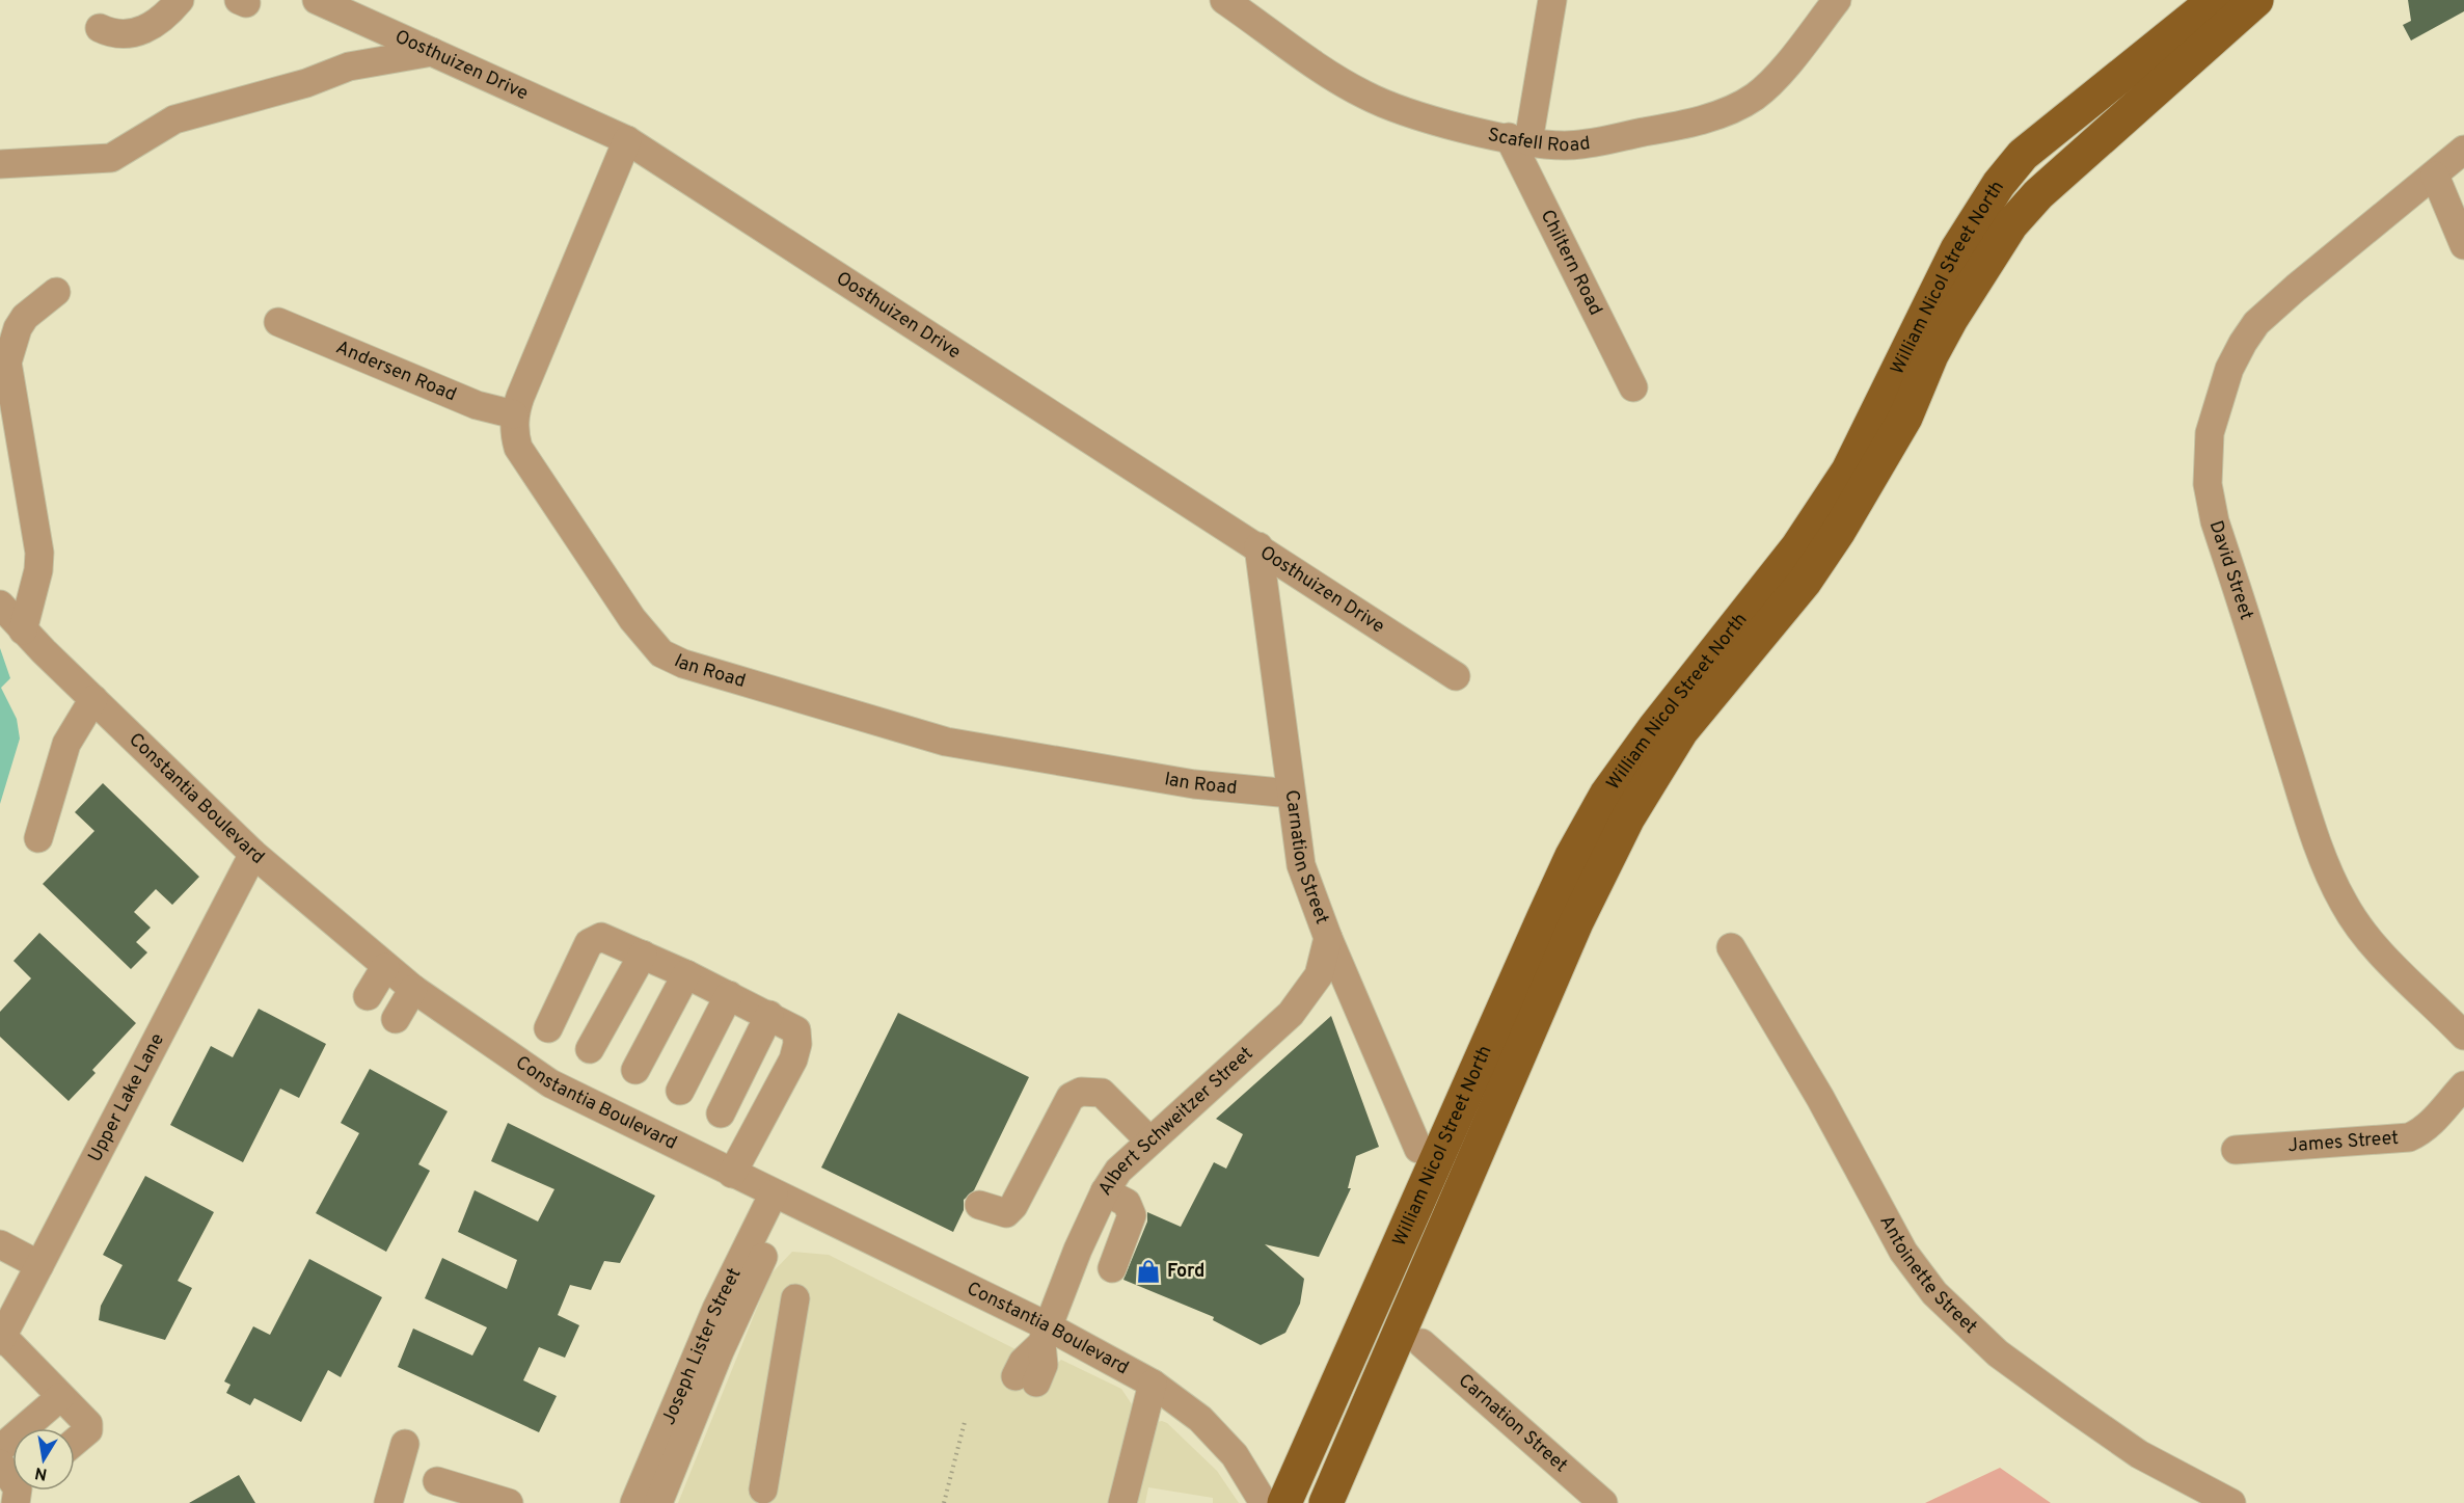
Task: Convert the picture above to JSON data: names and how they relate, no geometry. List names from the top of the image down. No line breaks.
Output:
{"streets":{"main road":["William Nicol Street North"],"street":["Oosthuizen Drive","Scafell Road","Chiltern Road","Andersen Road","David Street","Ian Road","Constantia Boulevard","Carnation Street","Upper Lake Lane","Albert Schweitzer Street","James Street","Antoinette Street","Joseph Lister Street"]},"crossings":[["Oosthuizen Drive","Ian Road"],["Oosthuizen Drive","Carnation Street"],["Scafell Road","Chiltern Road"],["William Nicol Street North","Constantia Boulevard"],["Andersen Road","Ian Road"],["Ian Road","Carnation Street"],["Constantia Boulevard","Upper Lake Lane"],["Constantia Boulevard","Albert Schweitzer Street"],["Constantia Boulevard","Joseph Lister Street"],["Carnation Street","Albert Schweitzer Street"]],"places":{"shop":["Ford"]},"north":"bottom"}
